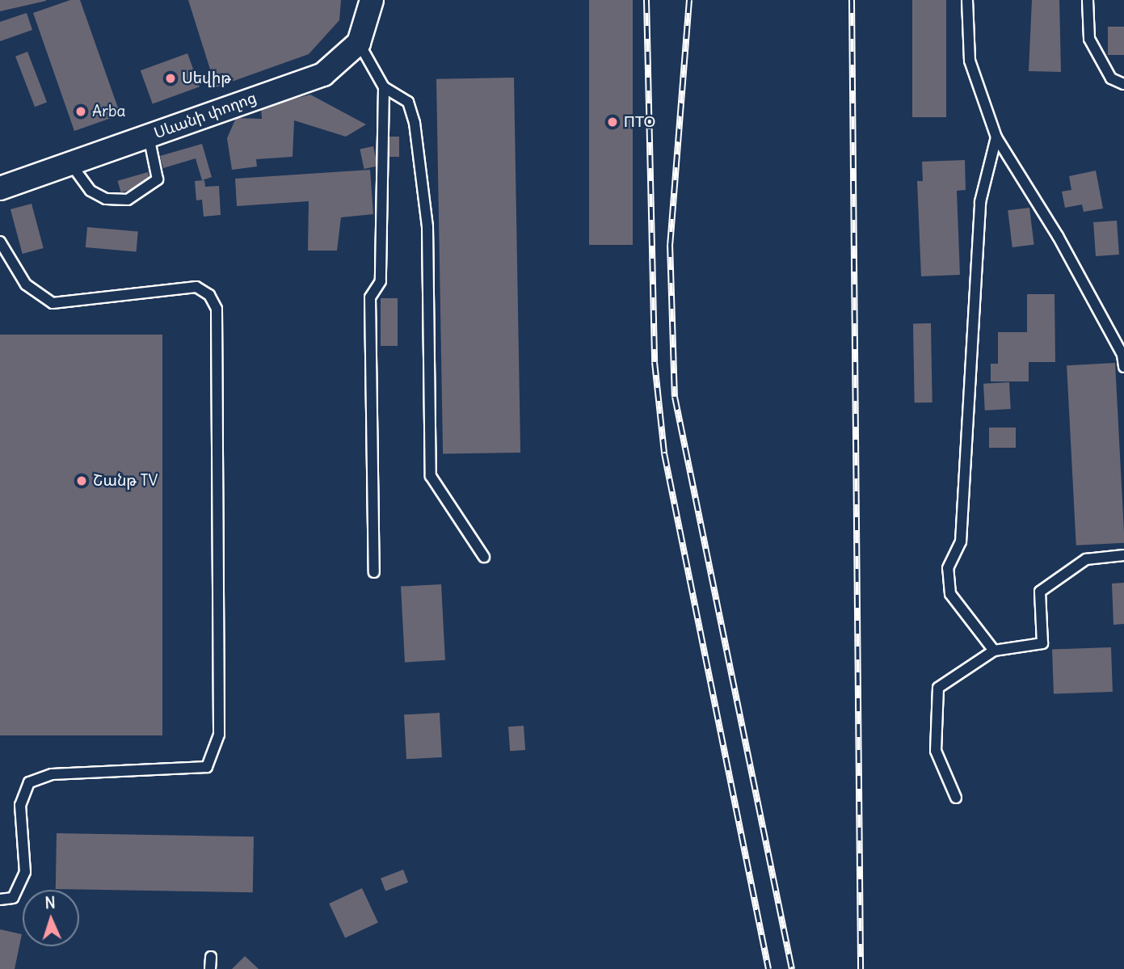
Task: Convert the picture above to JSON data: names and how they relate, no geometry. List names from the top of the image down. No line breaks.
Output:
{"streets":{"street":["Սևանի փողոց"]},"places":["Սեվիթ","Arba","ПТО","Շանթ TV"],"north":"top"}
